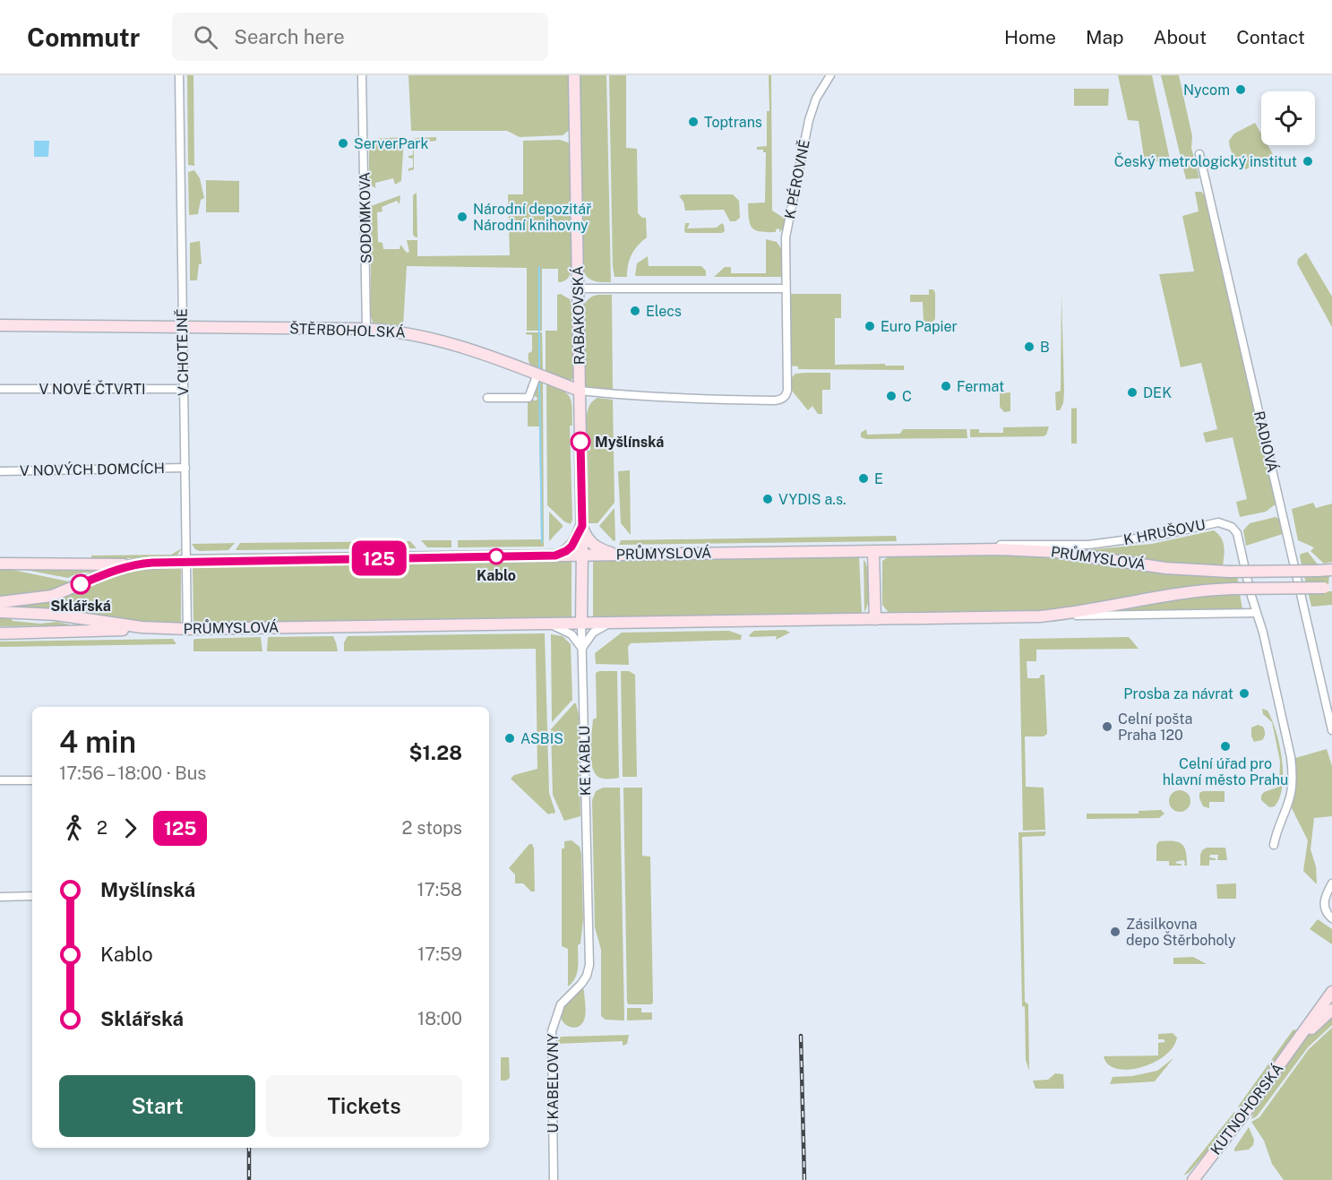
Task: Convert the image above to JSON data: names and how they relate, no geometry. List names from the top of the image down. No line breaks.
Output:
{"streets":{"main road":["RABAKOVSKÁ","ŠTĚRBOHOLSKÁ","PRŮMYSLOVÁ","KE KABLU","KUTNOHORSKÁ"],"street":["K PÉROVNĚ","SODOMKOVA","V CHOTEJNĚ","V NOVÉ ČTVRTI","RADIOVÁ","V NOVÝCH DOMCÍCH","K HRUŠOVU","U KABELOVNY"]},"crossings":[["K PÉROVNĚ","ŠTĚRBOHOLSKÁ"],["SODOMKOVA","ŠTĚRBOHOLSKÁ"],["RABAKOVSKÁ","ŠTĚRBOHOLSKÁ"],["RABAKOVSKÁ","PRŮMYSLOVÁ"],["RABAKOVSKÁ","KE KABLU"],["ŠTĚRBOHOLSKÁ","V CHOTEJNĚ"],["V CHOTEJNĚ","V NOVÉ ČTVRTI"],["V CHOTEJNĚ","V NOVÝCH DOMCÍCH"],["V CHOTEJNĚ","PRŮMYSLOVÁ"],["K HRUŠOVU","PRŮMYSLOVÁ"],["PRŮMYSLOVÁ","KE KABLU"],["KE KABLU","U KABELOVNY"]],"places":["Nycom","Toptrans","ServerPark","Český metrologický institut","Národní depozitář Národní knihovny","Elecs","Euro Papier","B","Fermat","DEK","C","Myšlínská","E","VYDIS a.s.","Kablo","Sklářská","Prosba za návrat","Celní pošta Praha 120","ASBIS","Celní úřad pro hlavní město Prahu","Zásilkovna depo Štěrboholy"],"lines":["bus line 125"],"page":{"header":"Commutr","search":"Search here","nav":["Home","Map","About","Contact"],"on_map":"125","heading":["4 min","17:56 – 18:00 · Bus","$1.28"],"legs":["2","125","2 stops"],"list":[{"name":"Myšlínská","value":"17:58"},{"name":"Kablo","value":"17:59"},{"name":"Sklářská","value":"18:00"}],"buttons":["Start","Tickets"]}}
